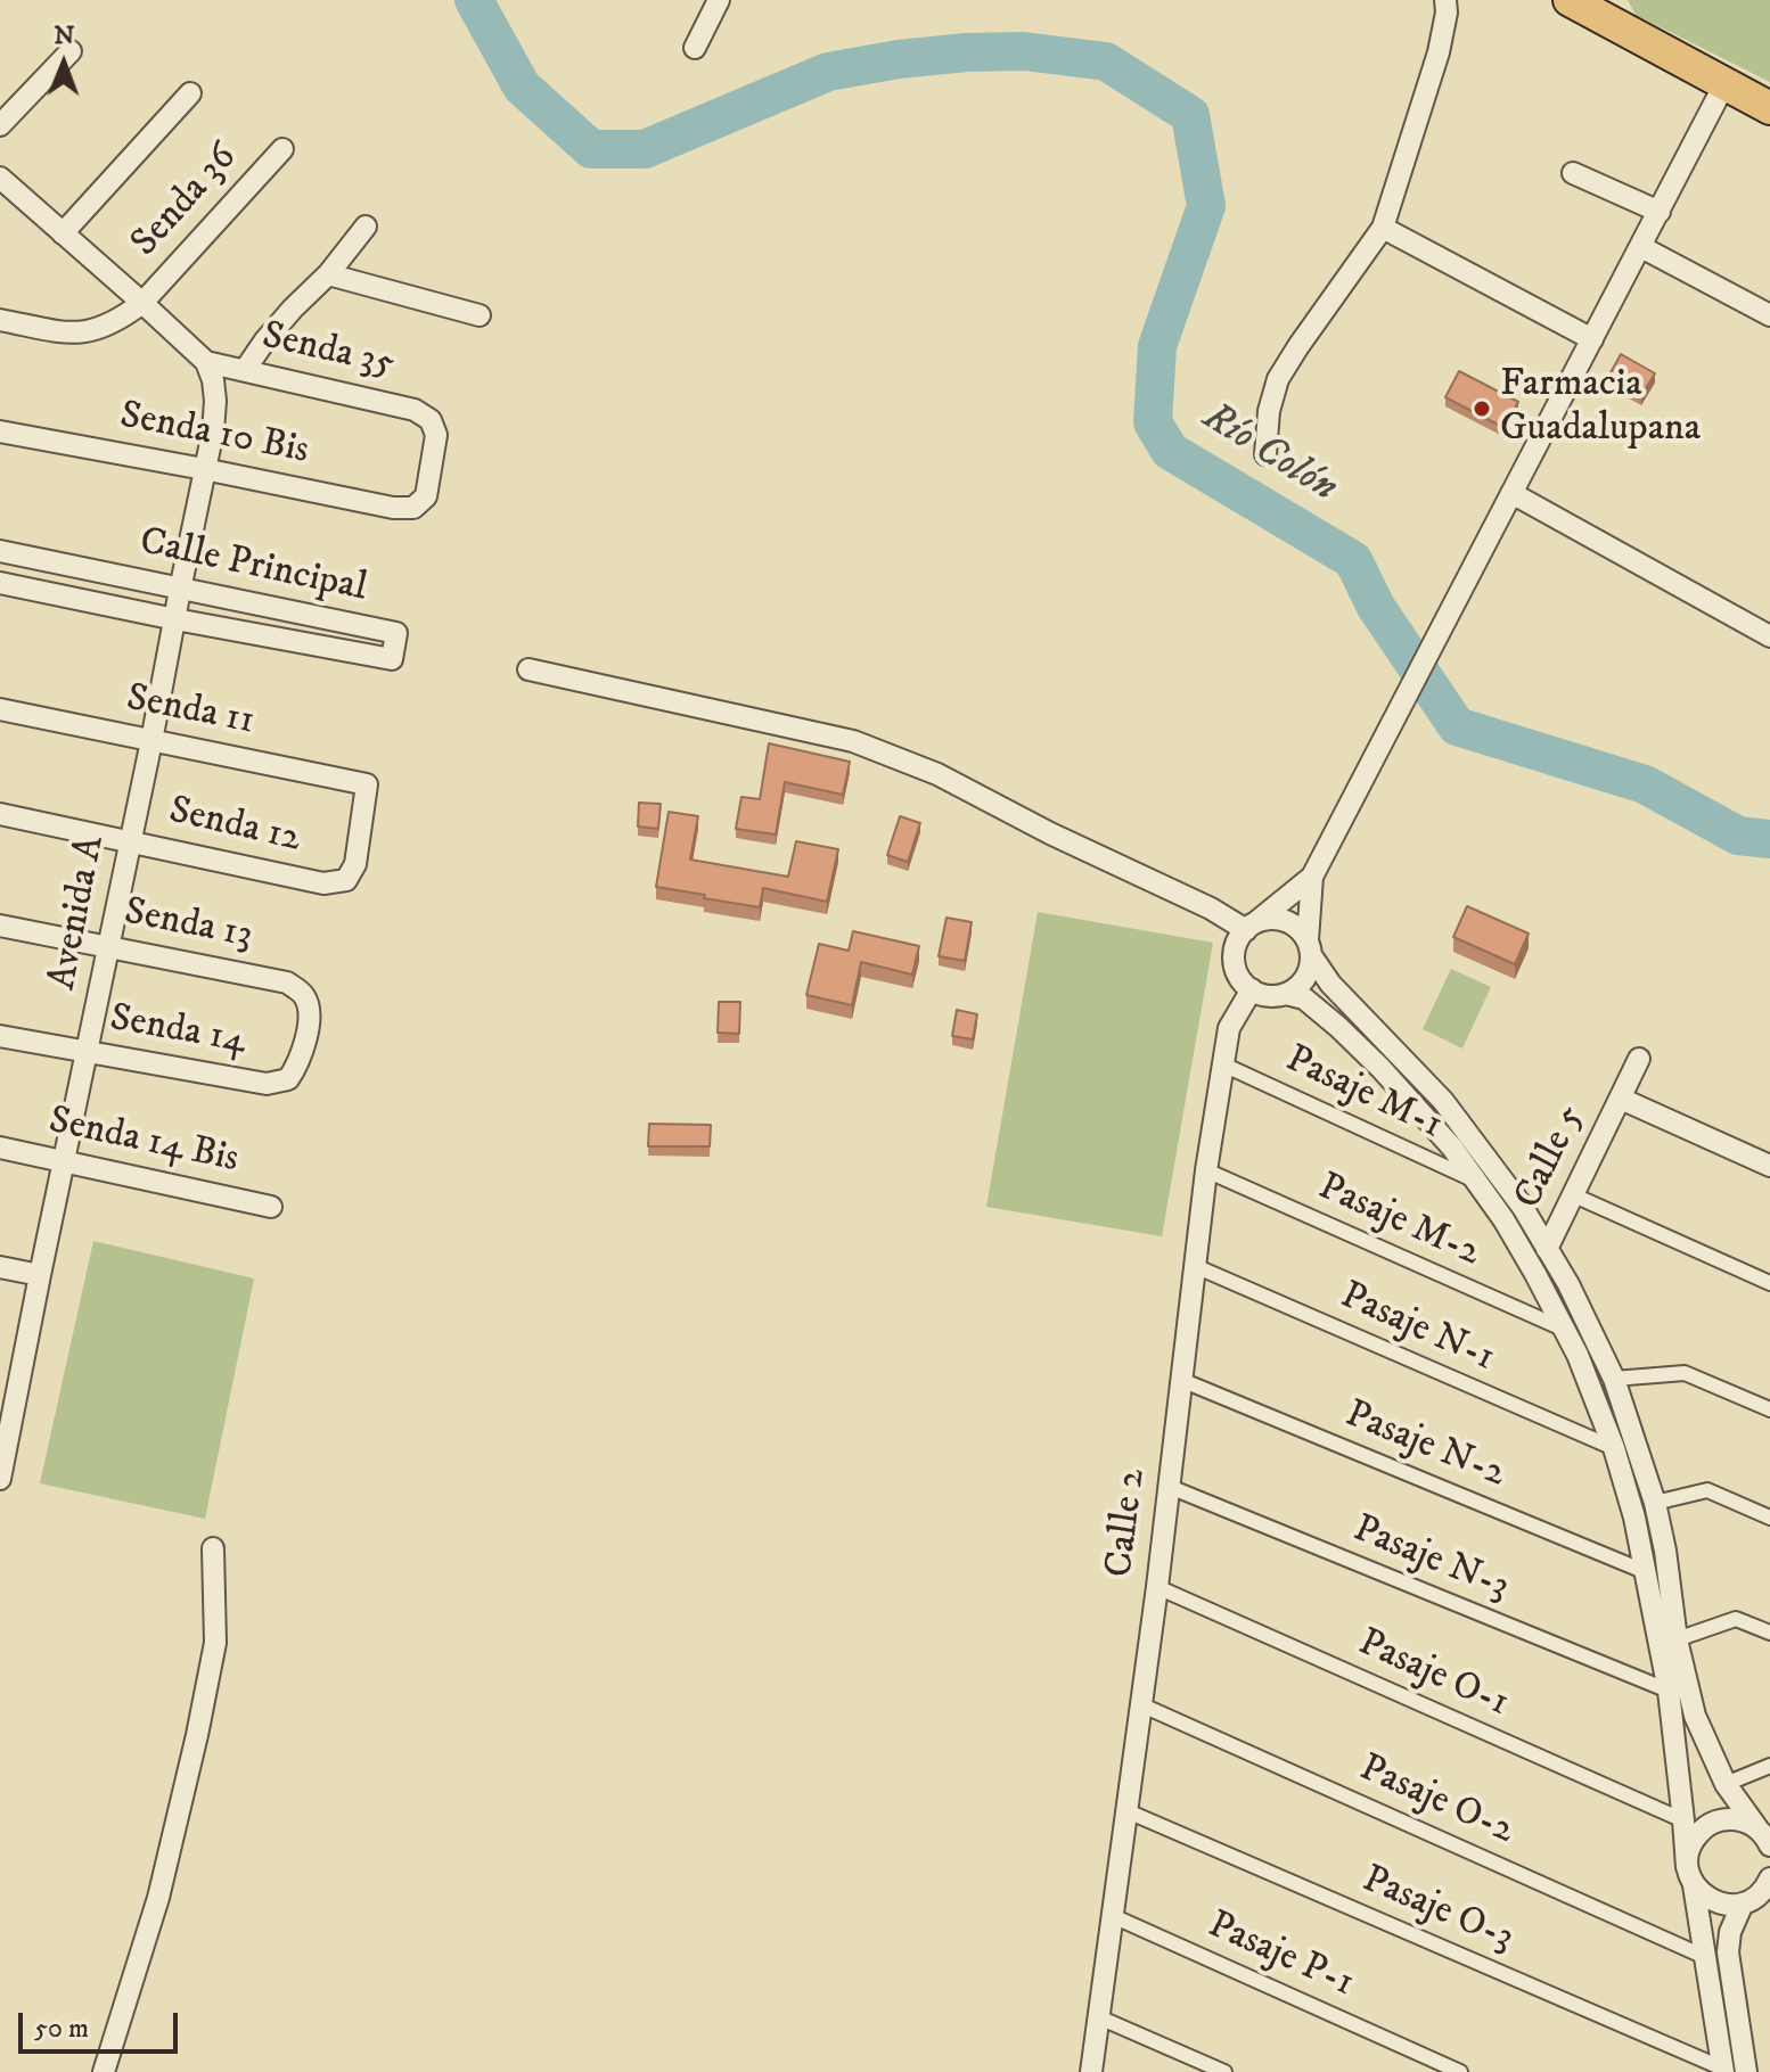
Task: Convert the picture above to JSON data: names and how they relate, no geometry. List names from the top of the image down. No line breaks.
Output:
{"streets":{"street":["Senda 36","Senda 35","Senda 10 Bis","Calle Principal","Senda 11","Senda 12","Avenida A","Senda 13","Senda 14","Pasaje M-1","Senda 14 Bis","Calle 5","Pasaje M-2","Pasaje N-1","Pasaje N-2","Calle 2","Pasaje N-3","Pasaje O-1","Pasaje O-2","Pasaje O-3","Pasaje P-1"]},"crossings":[["Senda 35","Senda 10 Bis"],["Senda 35","Avenida A"],["Senda 10 Bis","Avenida A"],["Calle Principal","Avenida A"],["Senda 11","Senda 12"],["Senda 11","Avenida A"],["Senda 12","Avenida A"],["Avenida A","Senda 13"],["Avenida A","Senda 14"],["Avenida A","Senda 14 Bis"],["Senda 13","Senda 14"],["Pasaje M-1","Calle 2"],["Pasaje M-2","Calle 2"],["Pasaje N-1","Calle 2"],["Pasaje N-2","Calle 2"],["Calle 2","Pasaje N-3"],["Calle 2","Pasaje O-1"],["Calle 2","Pasaje O-2"],["Calle 2","Pasaje O-3"],["Calle 2","Pasaje P-1"]],"water":["Río Colón"],"places":["Farmacia Guadalupana"],"scale_bar":"50 m","north":"top"}
